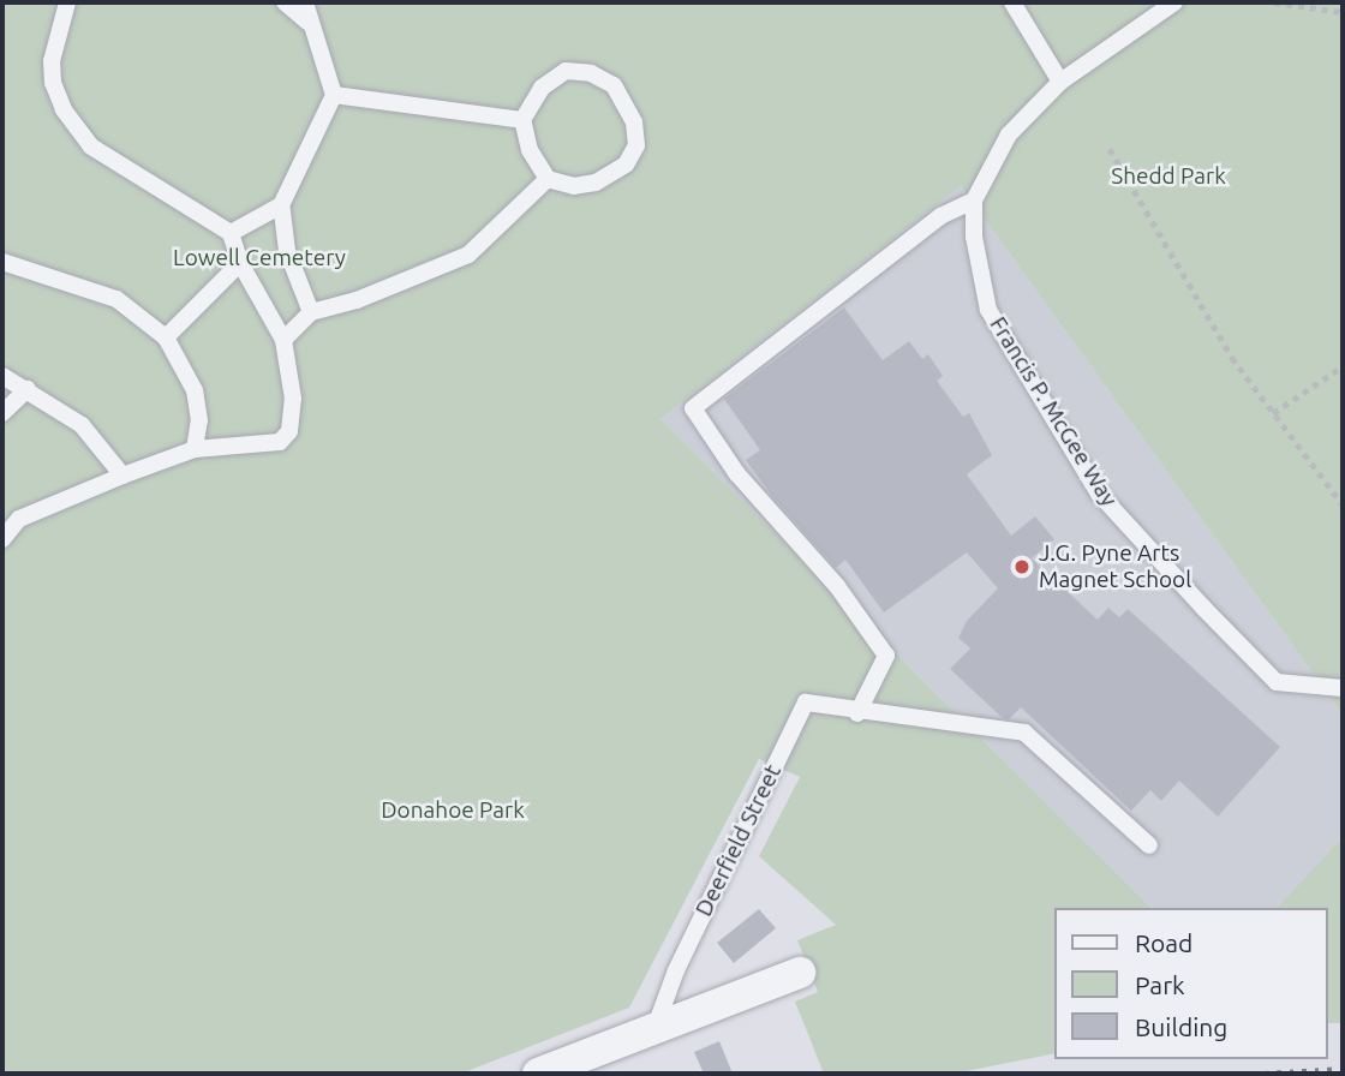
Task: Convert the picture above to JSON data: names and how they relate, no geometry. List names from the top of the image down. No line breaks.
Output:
{"streets":{"lane":["Francis P. McGee Way","Deerfield Street"]},"parks":["Shedd Park","Lowell Cemetery","Donahoe Park"],"places":["J.G. Pyne Arts Magnet School"],"legend":["Road","Park","Building"]}
